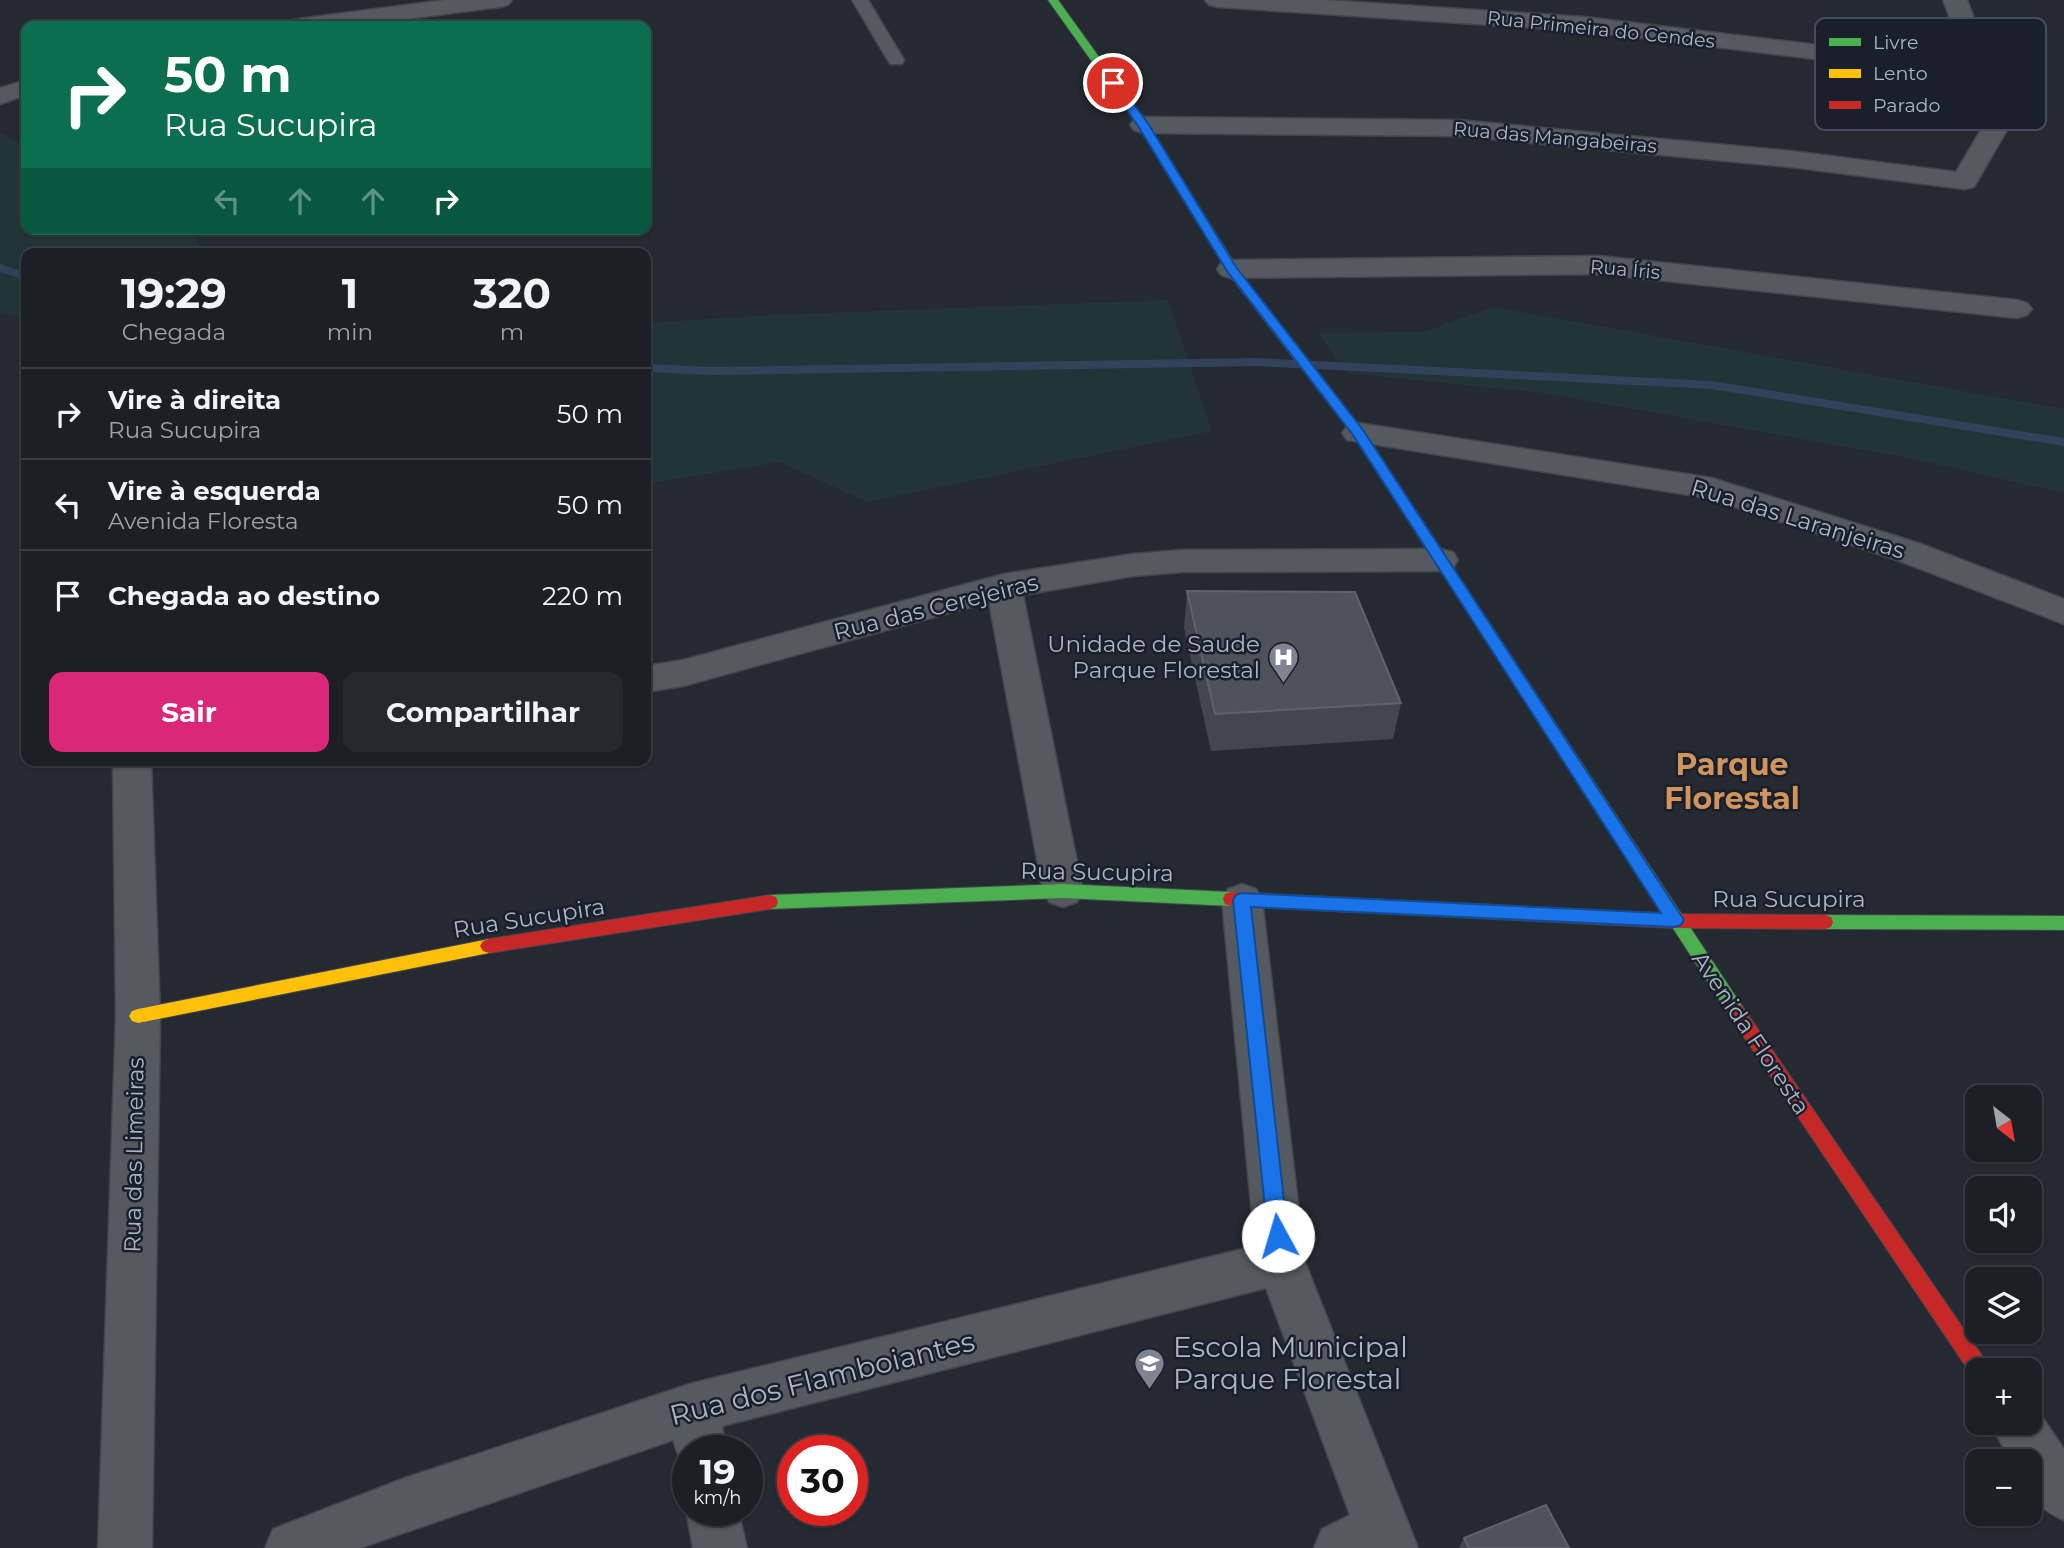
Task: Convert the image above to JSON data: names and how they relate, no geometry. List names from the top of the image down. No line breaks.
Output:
{"streets":{"street":["Rua Primeira do Cendes","Rua das Mangabeiras","Rua Íris","Rua das Laranjeiras","Rua das Cerejeiras","Rua Sucupira","Avenida Floresta","Rua das Limeiras","Rua dos Flamboiantes"]},"crossings":[["Rua das Mangabeiras","Avenida Floresta"],["Rua Íris","Avenida Floresta"],["Rua das Laranjeiras","Avenida Floresta"],["Rua das Cerejeiras","Avenida Floresta"],["Rua Sucupira","Avenida Floresta"],["Rua Sucupira","Rua das Limeiras"]],"districts":["Parque Florestal"],"places":{"hospital":["Unidade de Saude Parque Florestal"],"school or university":["Escola Municipal Parque Florestal"]},"legend":["Livre","Lento","Parado"],"north":"bottom right","page":{"turn":["50 m","Rua Sucupira"],"eta":["19:29","Chegada","1","min","320","m"],"list":[{"name":"Vire à direita","note":"Rua Sucupira","value":"50 m"},{"name":"Vire à esquerda","note":"Avenida Floresta","value":"50 m"},{"name":"Chegada ao destino","value":"220 m"}],"buttons":["Sair","Compartilhar"],"map_buttons":["+","−"],"speed":"19 km/h","limit":"30"}}
